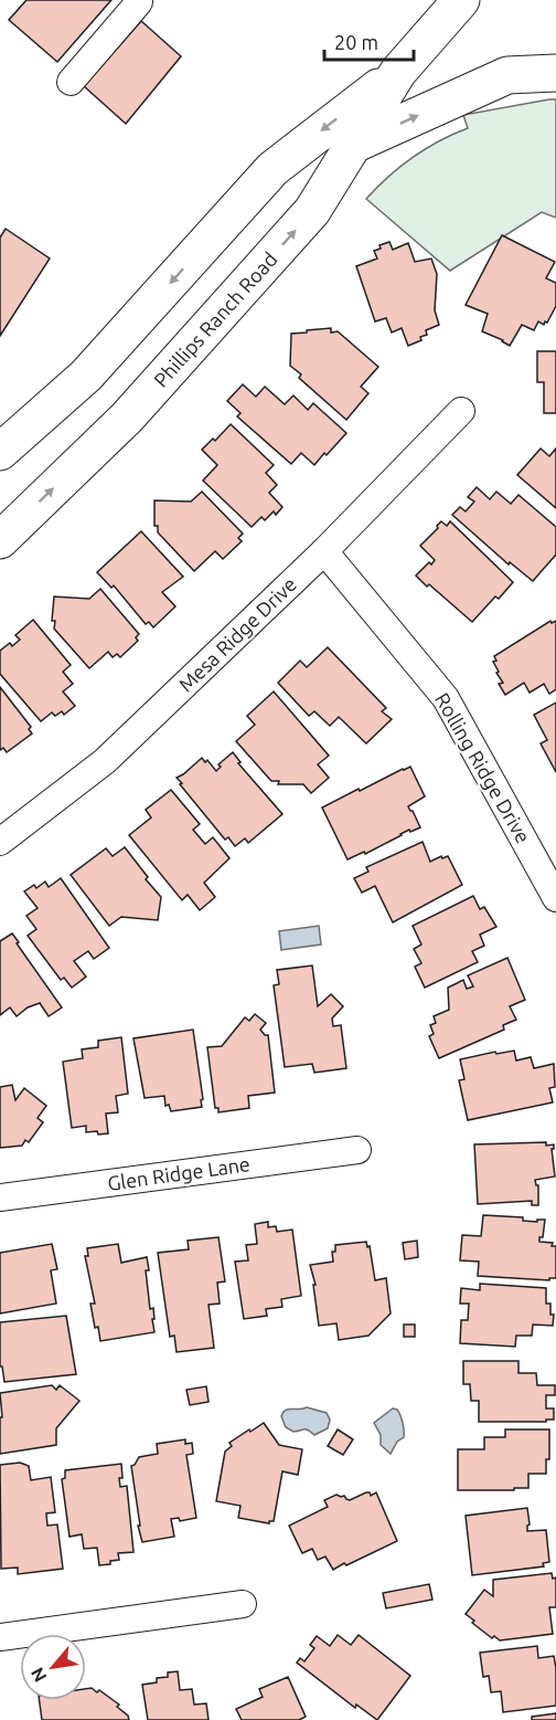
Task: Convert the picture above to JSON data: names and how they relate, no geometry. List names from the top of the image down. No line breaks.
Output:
{"streets":{"main road":["Phillips Ranch Road"],"street":["Mesa Ridge Drive","Rolling Ridge Drive","Glen Ridge Lane"]},"crossings":[["Mesa Ridge Drive","Rolling Ridge Drive"]],"scale_bar":"20 m","north":"bottom left"}
